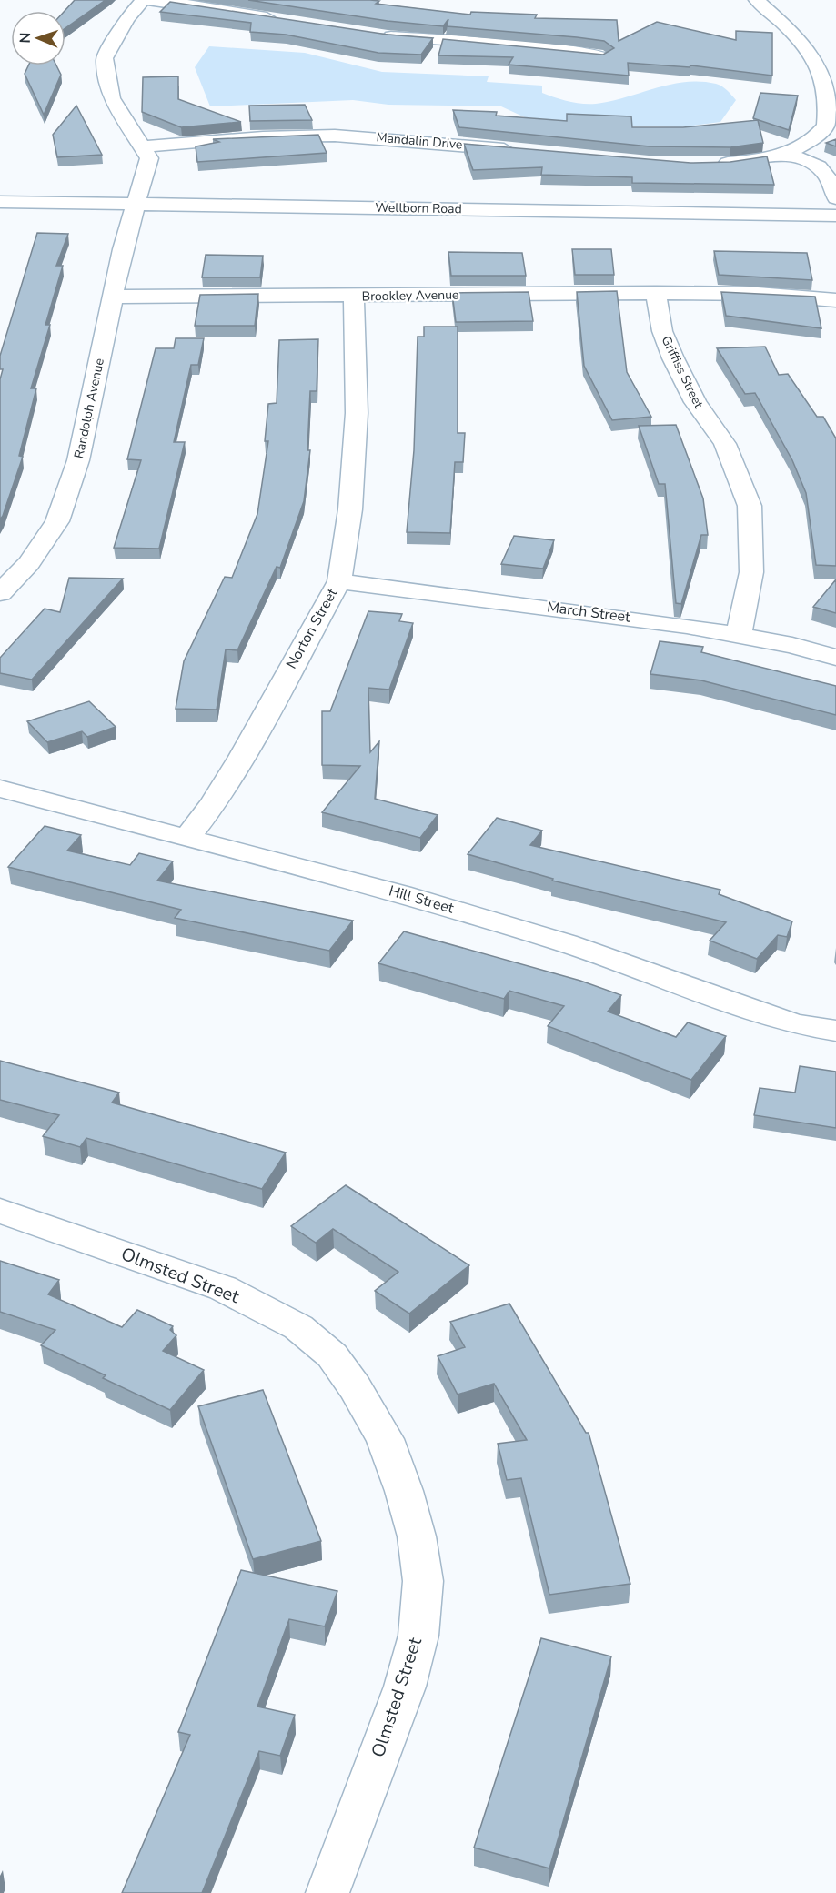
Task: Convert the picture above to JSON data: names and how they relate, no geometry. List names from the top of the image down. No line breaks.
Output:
{"streets":{"street":["Mandalin Drive","Wellborn Road","Brookley Avenue","Griffiss Street","Randolph Avenue","March Street","Norton Street","Hill Street","Olmsted Street"]},"crossings":[["Mandalin Drive","Randolph Avenue"],["Wellborn Road","Randolph Avenue"],["Brookley Avenue","Griffiss Street"],["Brookley Avenue","Randolph Avenue"],["Brookley Avenue","Norton Street"],["Griffiss Street","March Street"],["March Street","Norton Street"],["Norton Street","Hill Street"]],"north":"left"}
